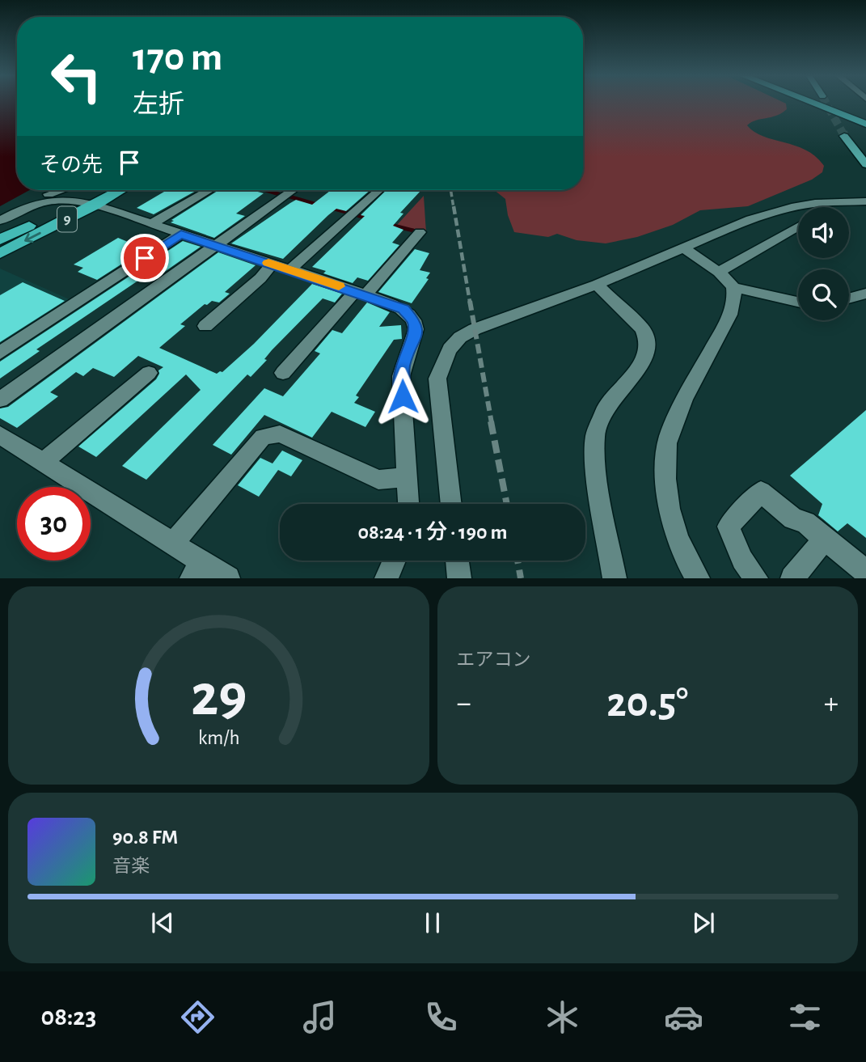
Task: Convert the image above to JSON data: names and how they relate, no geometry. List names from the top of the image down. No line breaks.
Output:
{"streets":{"highway":["9"]},"page":{"turn":["170 m","左折"],"then":"その先","limit":"30","trip":"08:24 · 1 分 · 190 m","tile":"エアコン","heat":["−","20.5°","+"],"song":["90.8 FM","音楽"],"tabs":"08:23","gauge":["29","km/h"]}}
